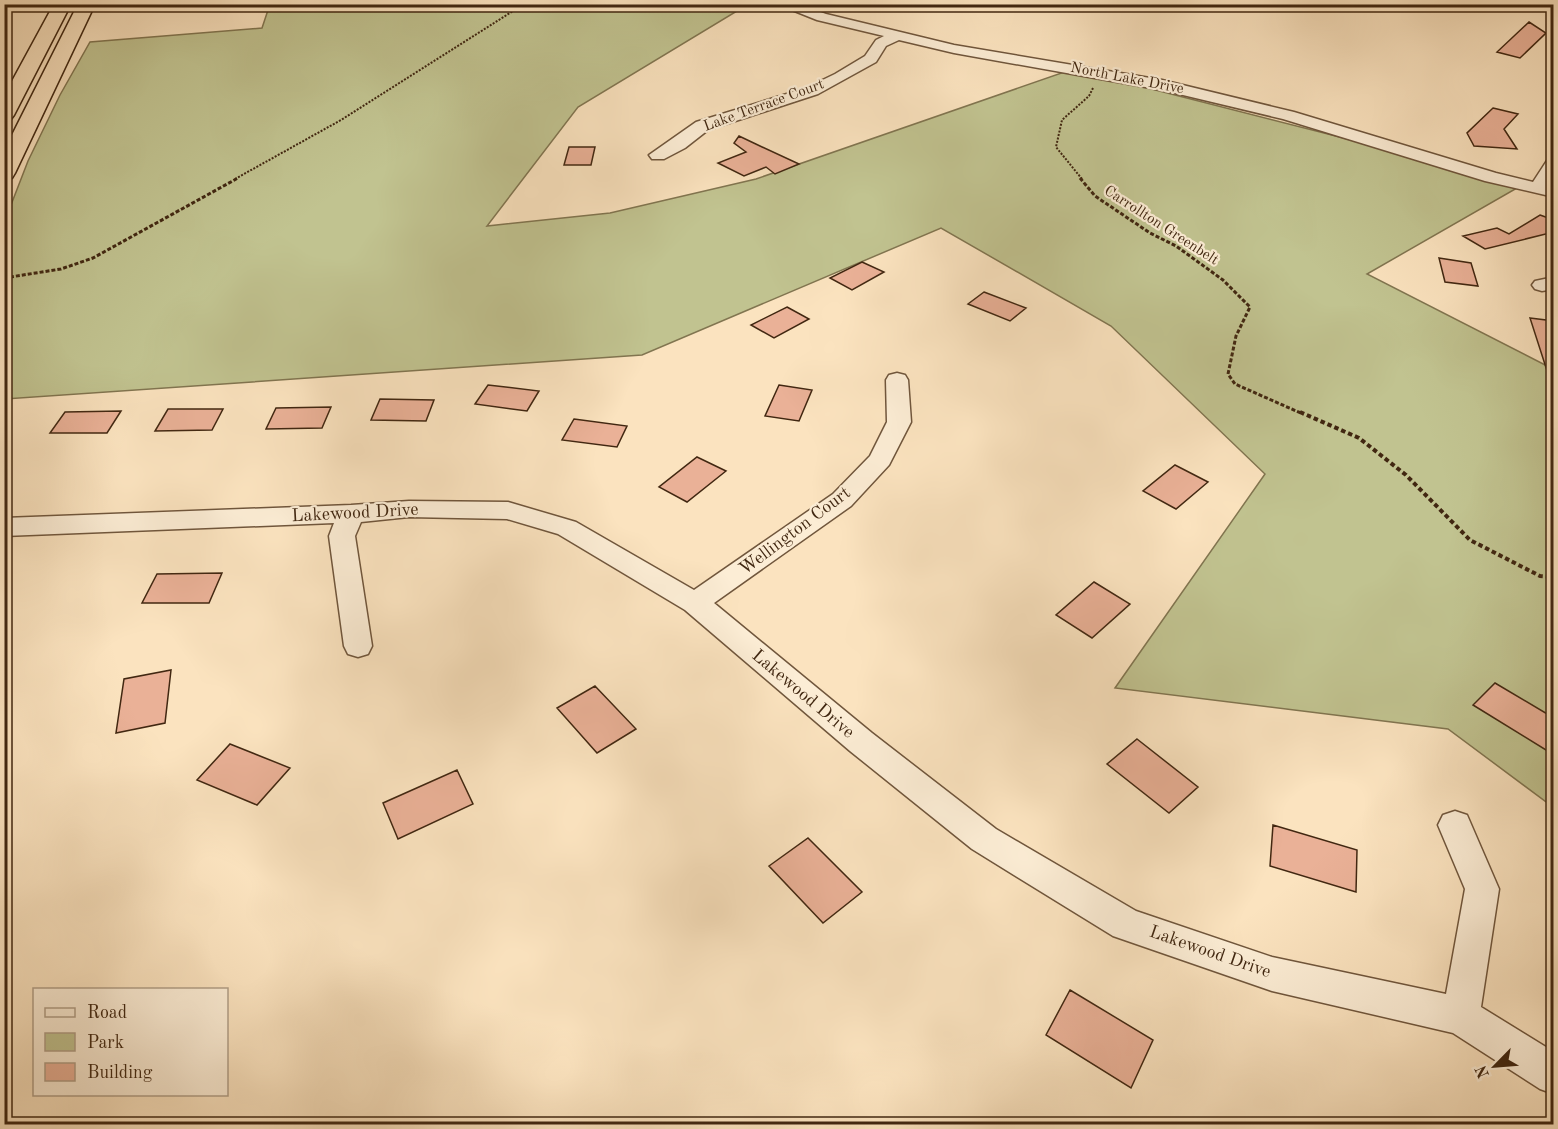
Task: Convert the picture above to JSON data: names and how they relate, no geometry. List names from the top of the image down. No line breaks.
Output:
{"streets":{"street":["North Lake Drive","Lake Terrace Court","Lakewood Drive","Wellington Court"],"path":["Carrollton Greenbelt"]},"crossings":[["North Lake Drive","Lake Terrace Court"],["Lakewood Drive","Wellington Court"]],"legend":["Road","Park","Building"],"north":"bottom left"}
